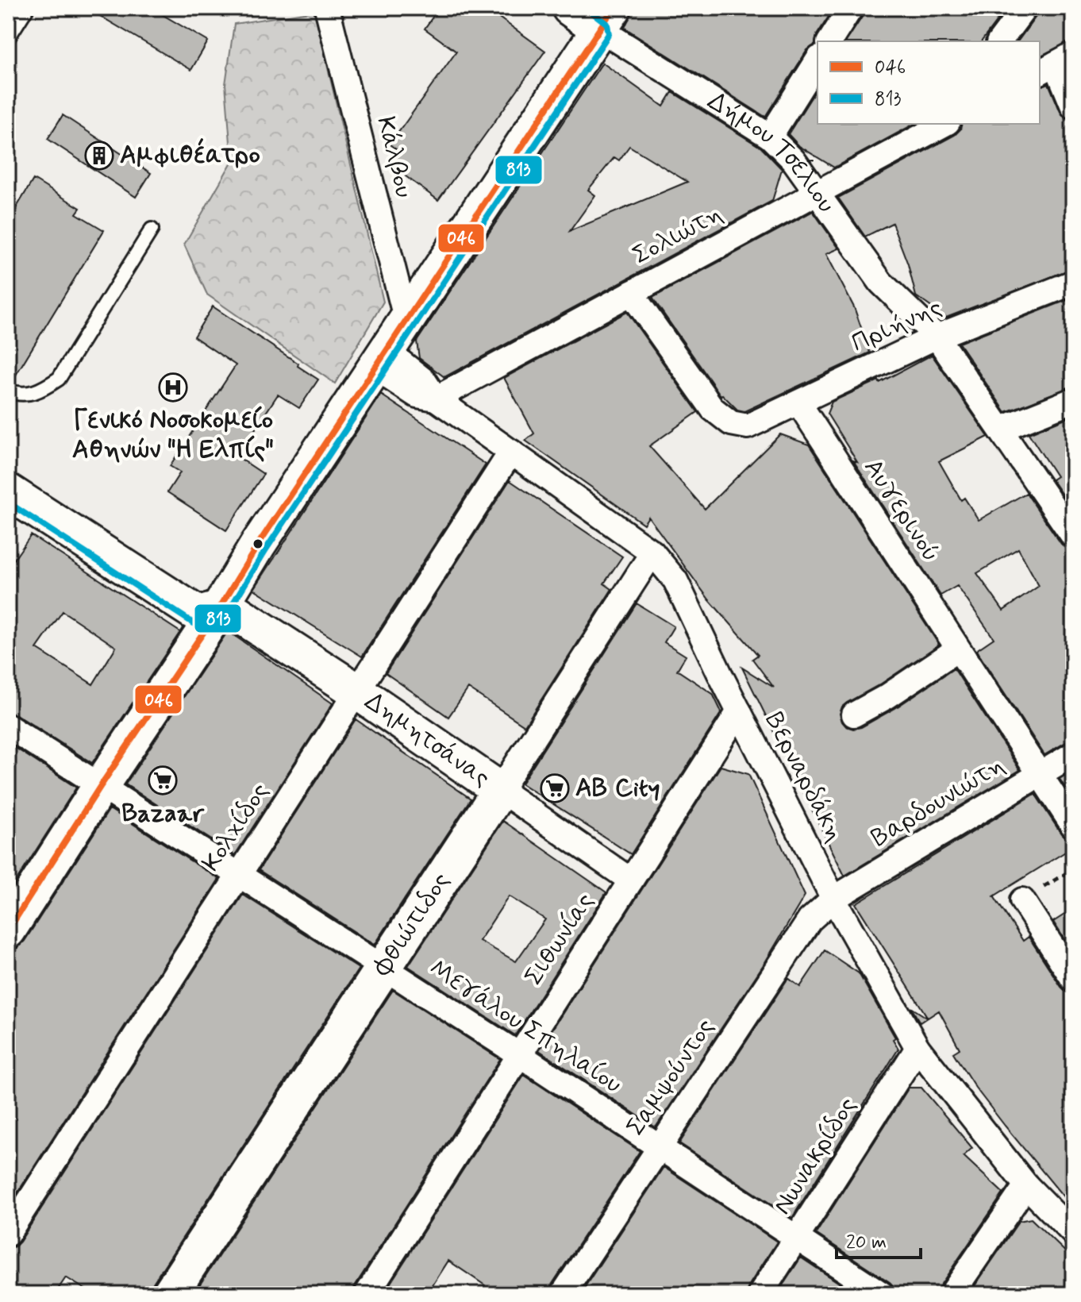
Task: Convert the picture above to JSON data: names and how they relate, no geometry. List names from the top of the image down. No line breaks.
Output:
{"streets":{"street":["Δήμου Τσέλιου","Κάλβου","Σολιώτη","Πριήνης","Αυγερινού","Δημητσάνας","Βερναρδάκη","Βαρδουνιώτη","Κολχίδος","Φθιώτιδος","Σιθωνίας","Μεγάλου Σπηλαίου","Σαμψούντος","Νωνακρίδος"]},"crossings":[["Δήμου Τσέλιου","Σολιώτη"],["Δήμου Τσέλιου","Πριήνης"],["Σολιώτη","Πριήνης"],["Σολιώτη","Βερναρδάκη"],["Πριήνης","Αυγερινού"],["Αυγερινού","Βαρδουνιώτη"],["Δημητσάνας","Κολχίδος"],["Δημητσάνας","Φθιώτιδος"],["Δημητσάνας","Σιθωνίας"],["Βερναρδάκη","Βαρδουνιώτη"],["Βερναρδάκη","Κολχίδος"],["Βερναρδάκη","Φθιώτιδος"],["Βερναρδάκη","Σιθωνίας"],["Βερναρδάκη","Σαμψούντος"],["Βερναρδάκη","Νωνακρίδος"],["Βαρδουνιώτη","Σαμψούντος"],["Κολχίδος","Μεγάλου Σπηλαίου"],["Φθιώτιδος","Μεγάλου Σπηλαίου"],["Σιθωνίας","Μεγάλου Σπηλαίου"],["Μεγάλου Σπηλαίου","Σαμψούντος"],["Μεγάλου Σπηλαίου","Νωνακρίδος"]],"places":{"building":["Αμφιθέατρο"],"hospital":["Γενικό Νοσοκομείο Αθηνών \"Η Ελπίς\""],"supermarket":["Bazaar","ΑΒ City"]},"lines":["transit line 046","transit line 813"],"legend":["046","813"],"scale_bar":"20 m"}
